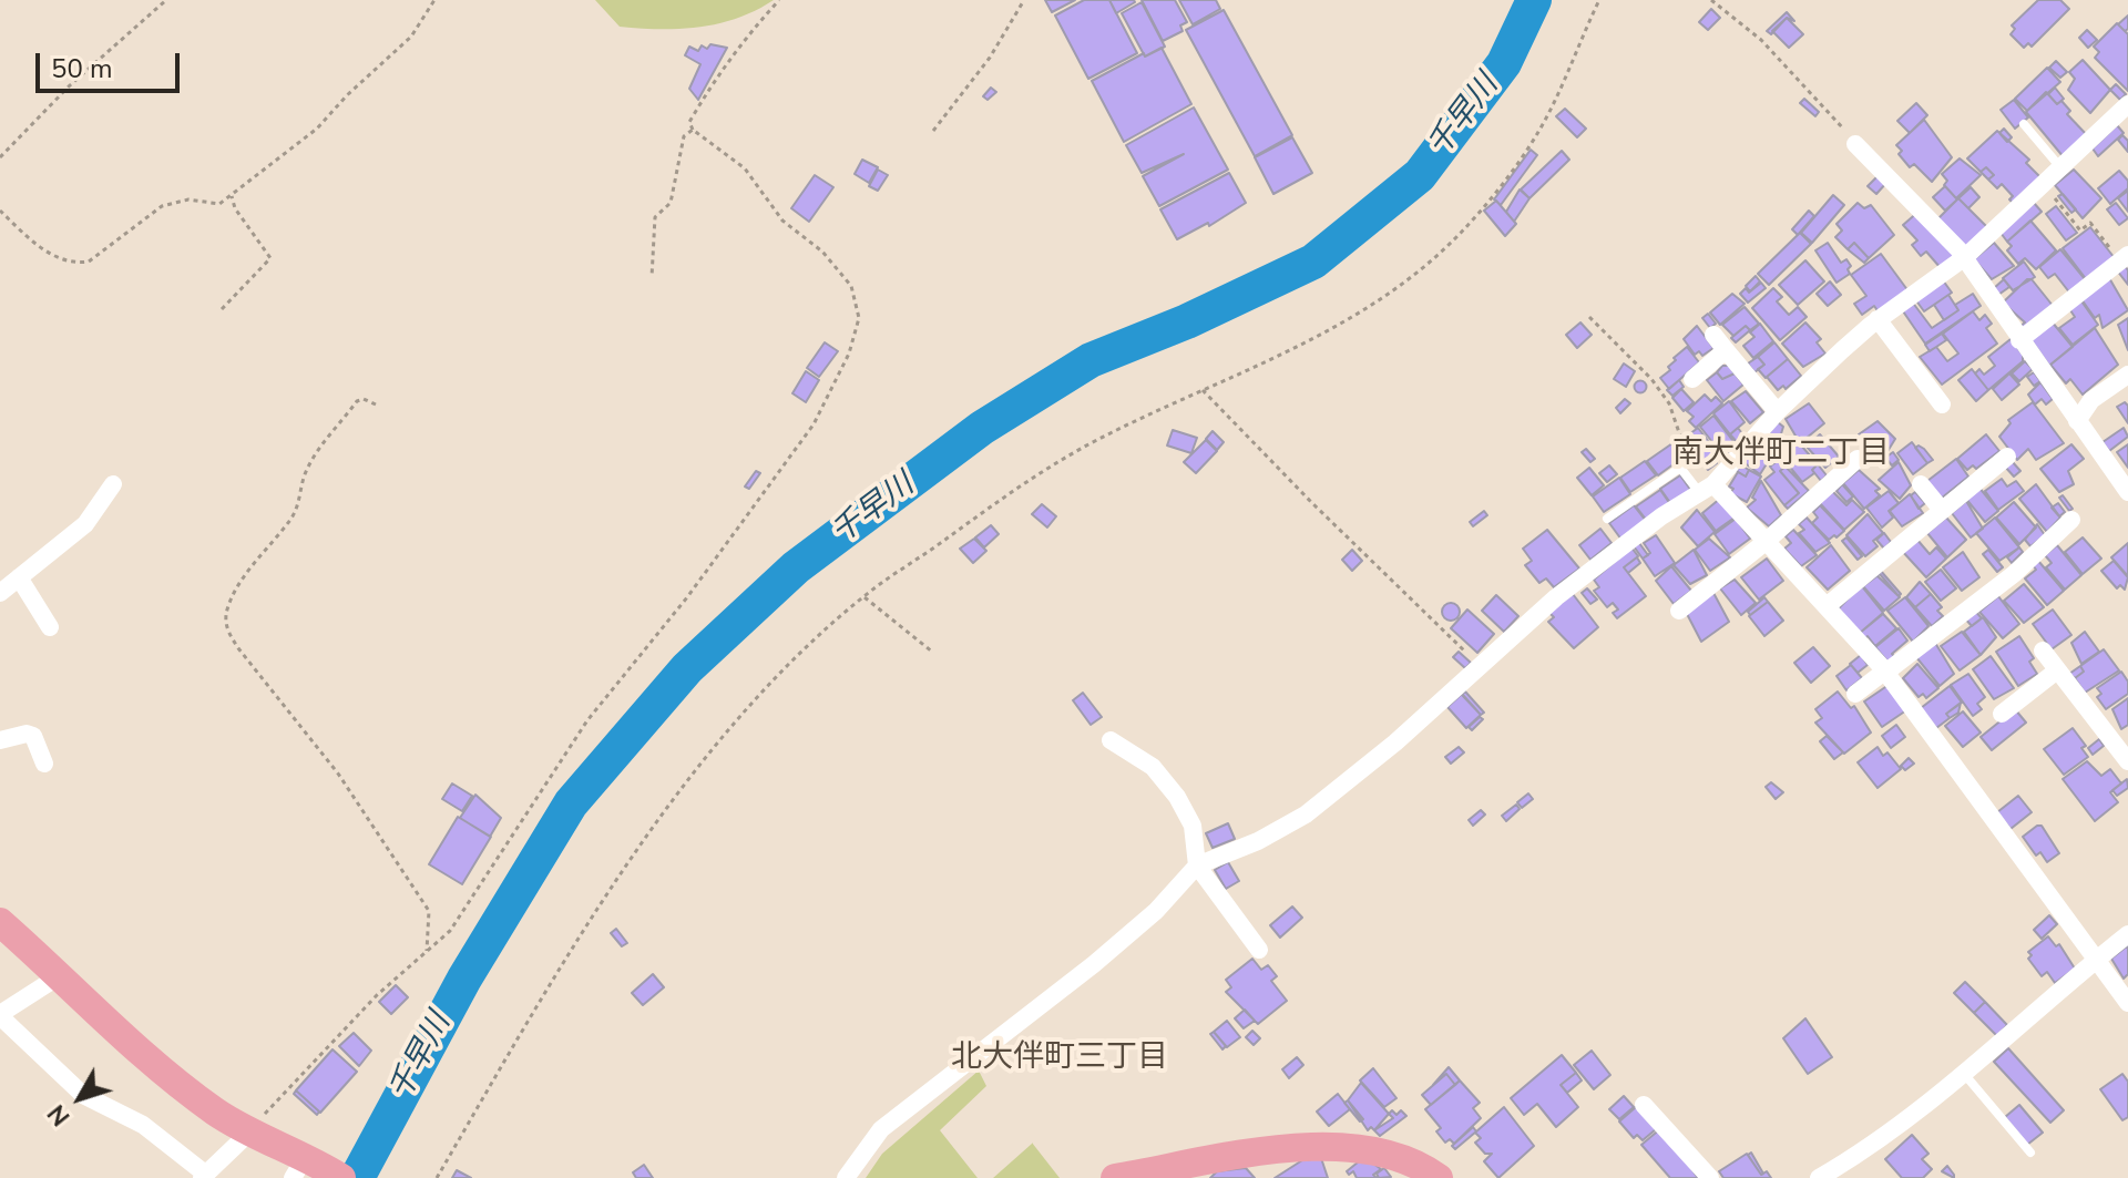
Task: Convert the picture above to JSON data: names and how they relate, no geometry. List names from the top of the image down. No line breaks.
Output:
{"districts":["南大伴町二丁目","北大伴町三丁目"],"water":["千早川"],"scale_bar":"50 m","north":"bottom left"}
